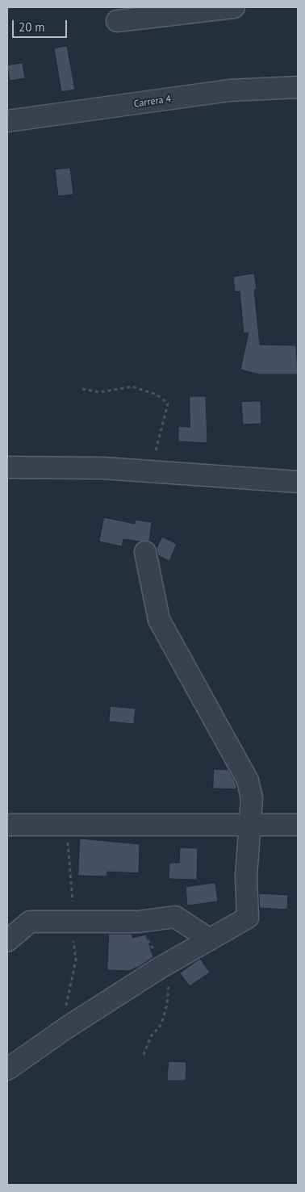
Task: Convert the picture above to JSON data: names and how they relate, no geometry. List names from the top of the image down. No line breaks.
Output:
{"streets":{"street":["Carrera 4"]},"scale_bar":"20 m"}
